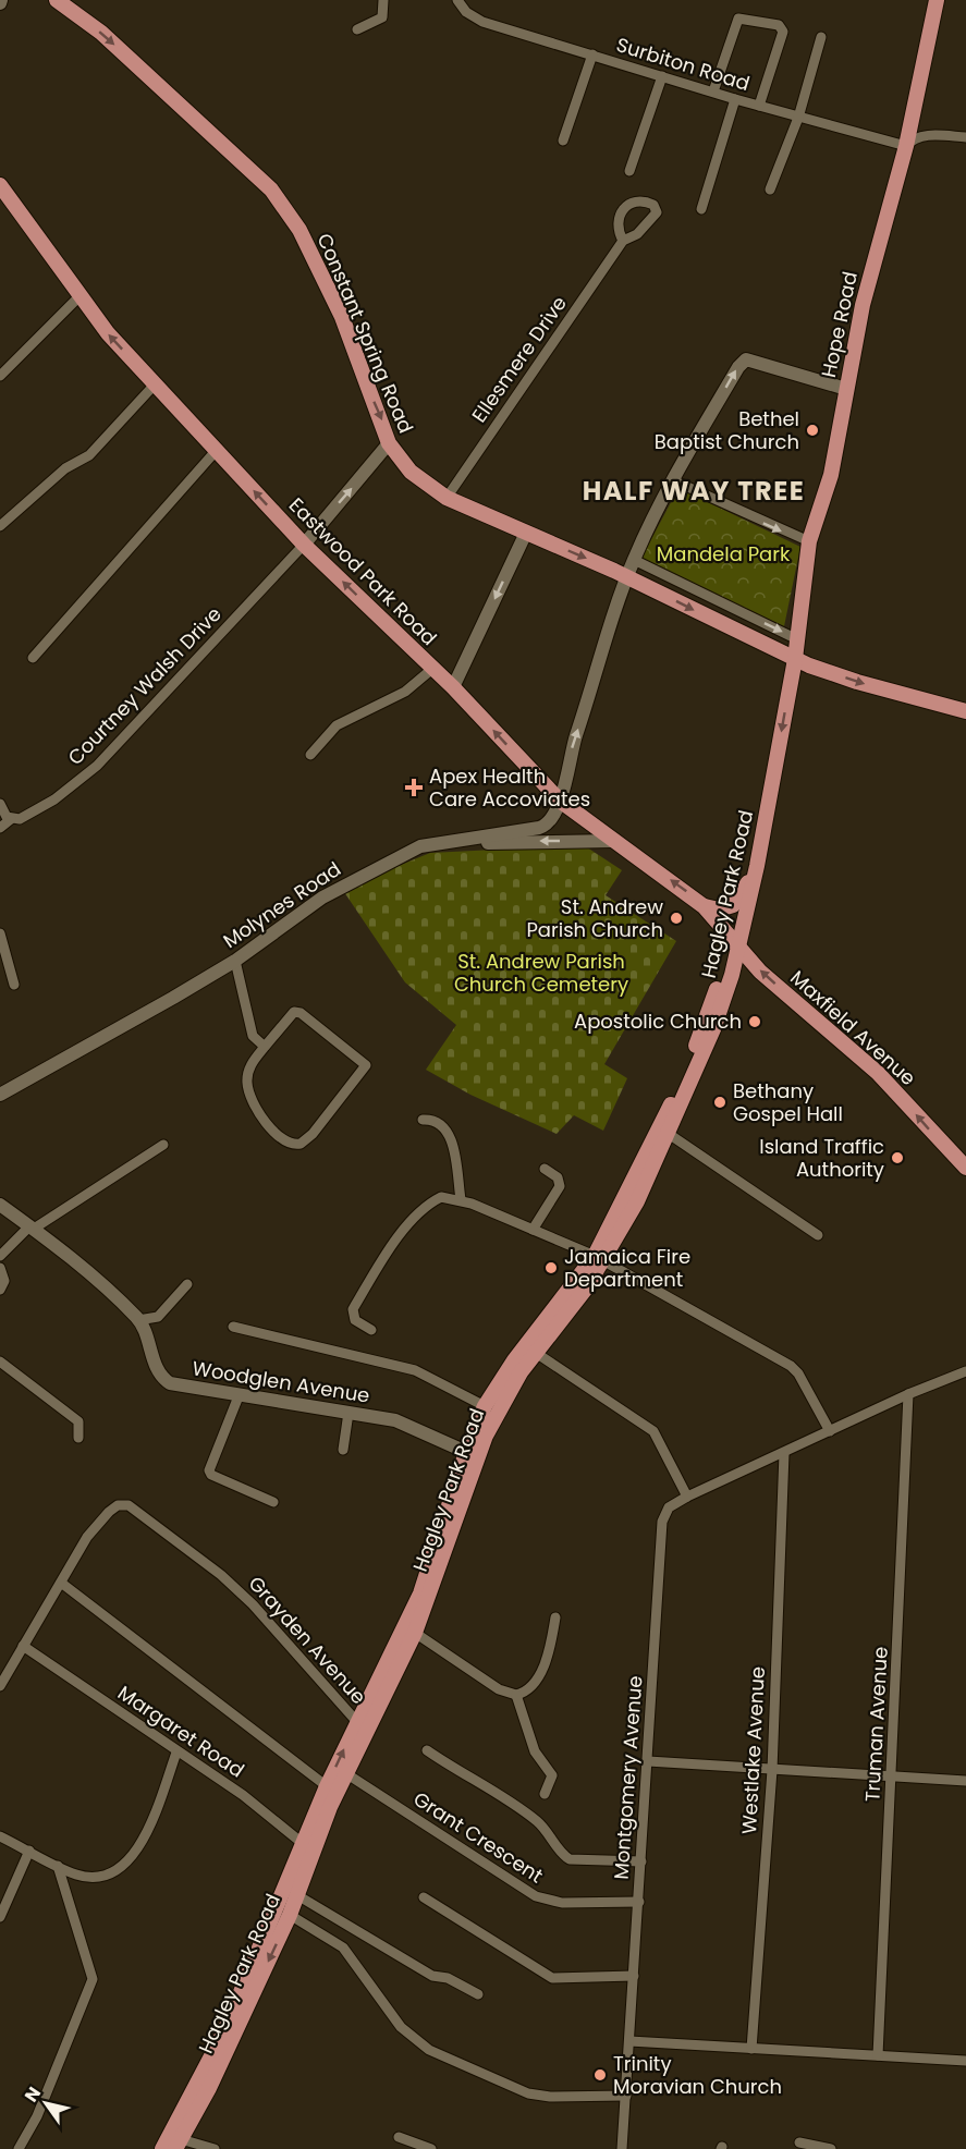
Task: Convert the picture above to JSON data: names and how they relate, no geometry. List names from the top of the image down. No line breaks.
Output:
{"streets":{"main road":["Hope Road","Constant Spring Road","Eastwood Park Road","Hagley Park Road","Molynes Road","Maxfield Avenue","Woodglen Avenue"],"street":["Surbiton Road","Ellesmere Drive","Courtney Walsh Drive","Grayden Avenue","Truman Avenue","Margaret Road","Westlake Avenue","Montgomery Avenue","Grant Crescent"]},"crossings":[["Surbiton Road","Hope Road"],["Hope Road","Constant Spring Road"],["Hope Road","Hagley Park Road"],["Constant Spring Road","Ellesmere Drive"],["Constant Spring Road","Hagley Park Road"],["Eastwood Park Road","Courtney Walsh Drive"],["Eastwood Park Road","Hagley Park Road"],["Eastwood Park Road","Molynes Road"],["Eastwood Park Road","Maxfield Avenue"],["Hagley Park Road","Maxfield Avenue"],["Hagley Park Road","Woodglen Avenue"],["Hagley Park Road","Grayden Avenue"],["Hagley Park Road","Margaret Road"],["Hagley Park Road","Grant Crescent"],["Grayden Avenue","Margaret Road"],["Truman Avenue","Montgomery Avenue"],["Westlake Avenue","Montgomery Avenue"],["Montgomery Avenue","Grant Crescent"]],"one_way":["Constant Spring Road","Eastwood Park Road","Maxfield Avenue"],"districts":["HALF WAY TREE"],"parks":["Mandela Park","St. Andrew Parish Church Cemetery"],"places":{"other":["Bethel Baptist Church","St. Andrew Parish Church","Apostolic Church","Bethany Gospel Hall","Island Traffic Authority","Jamaica Fire Department","Trinity Moravian Church"],"health":["Apex Health Care Accoviates"]},"north":"top left"}
